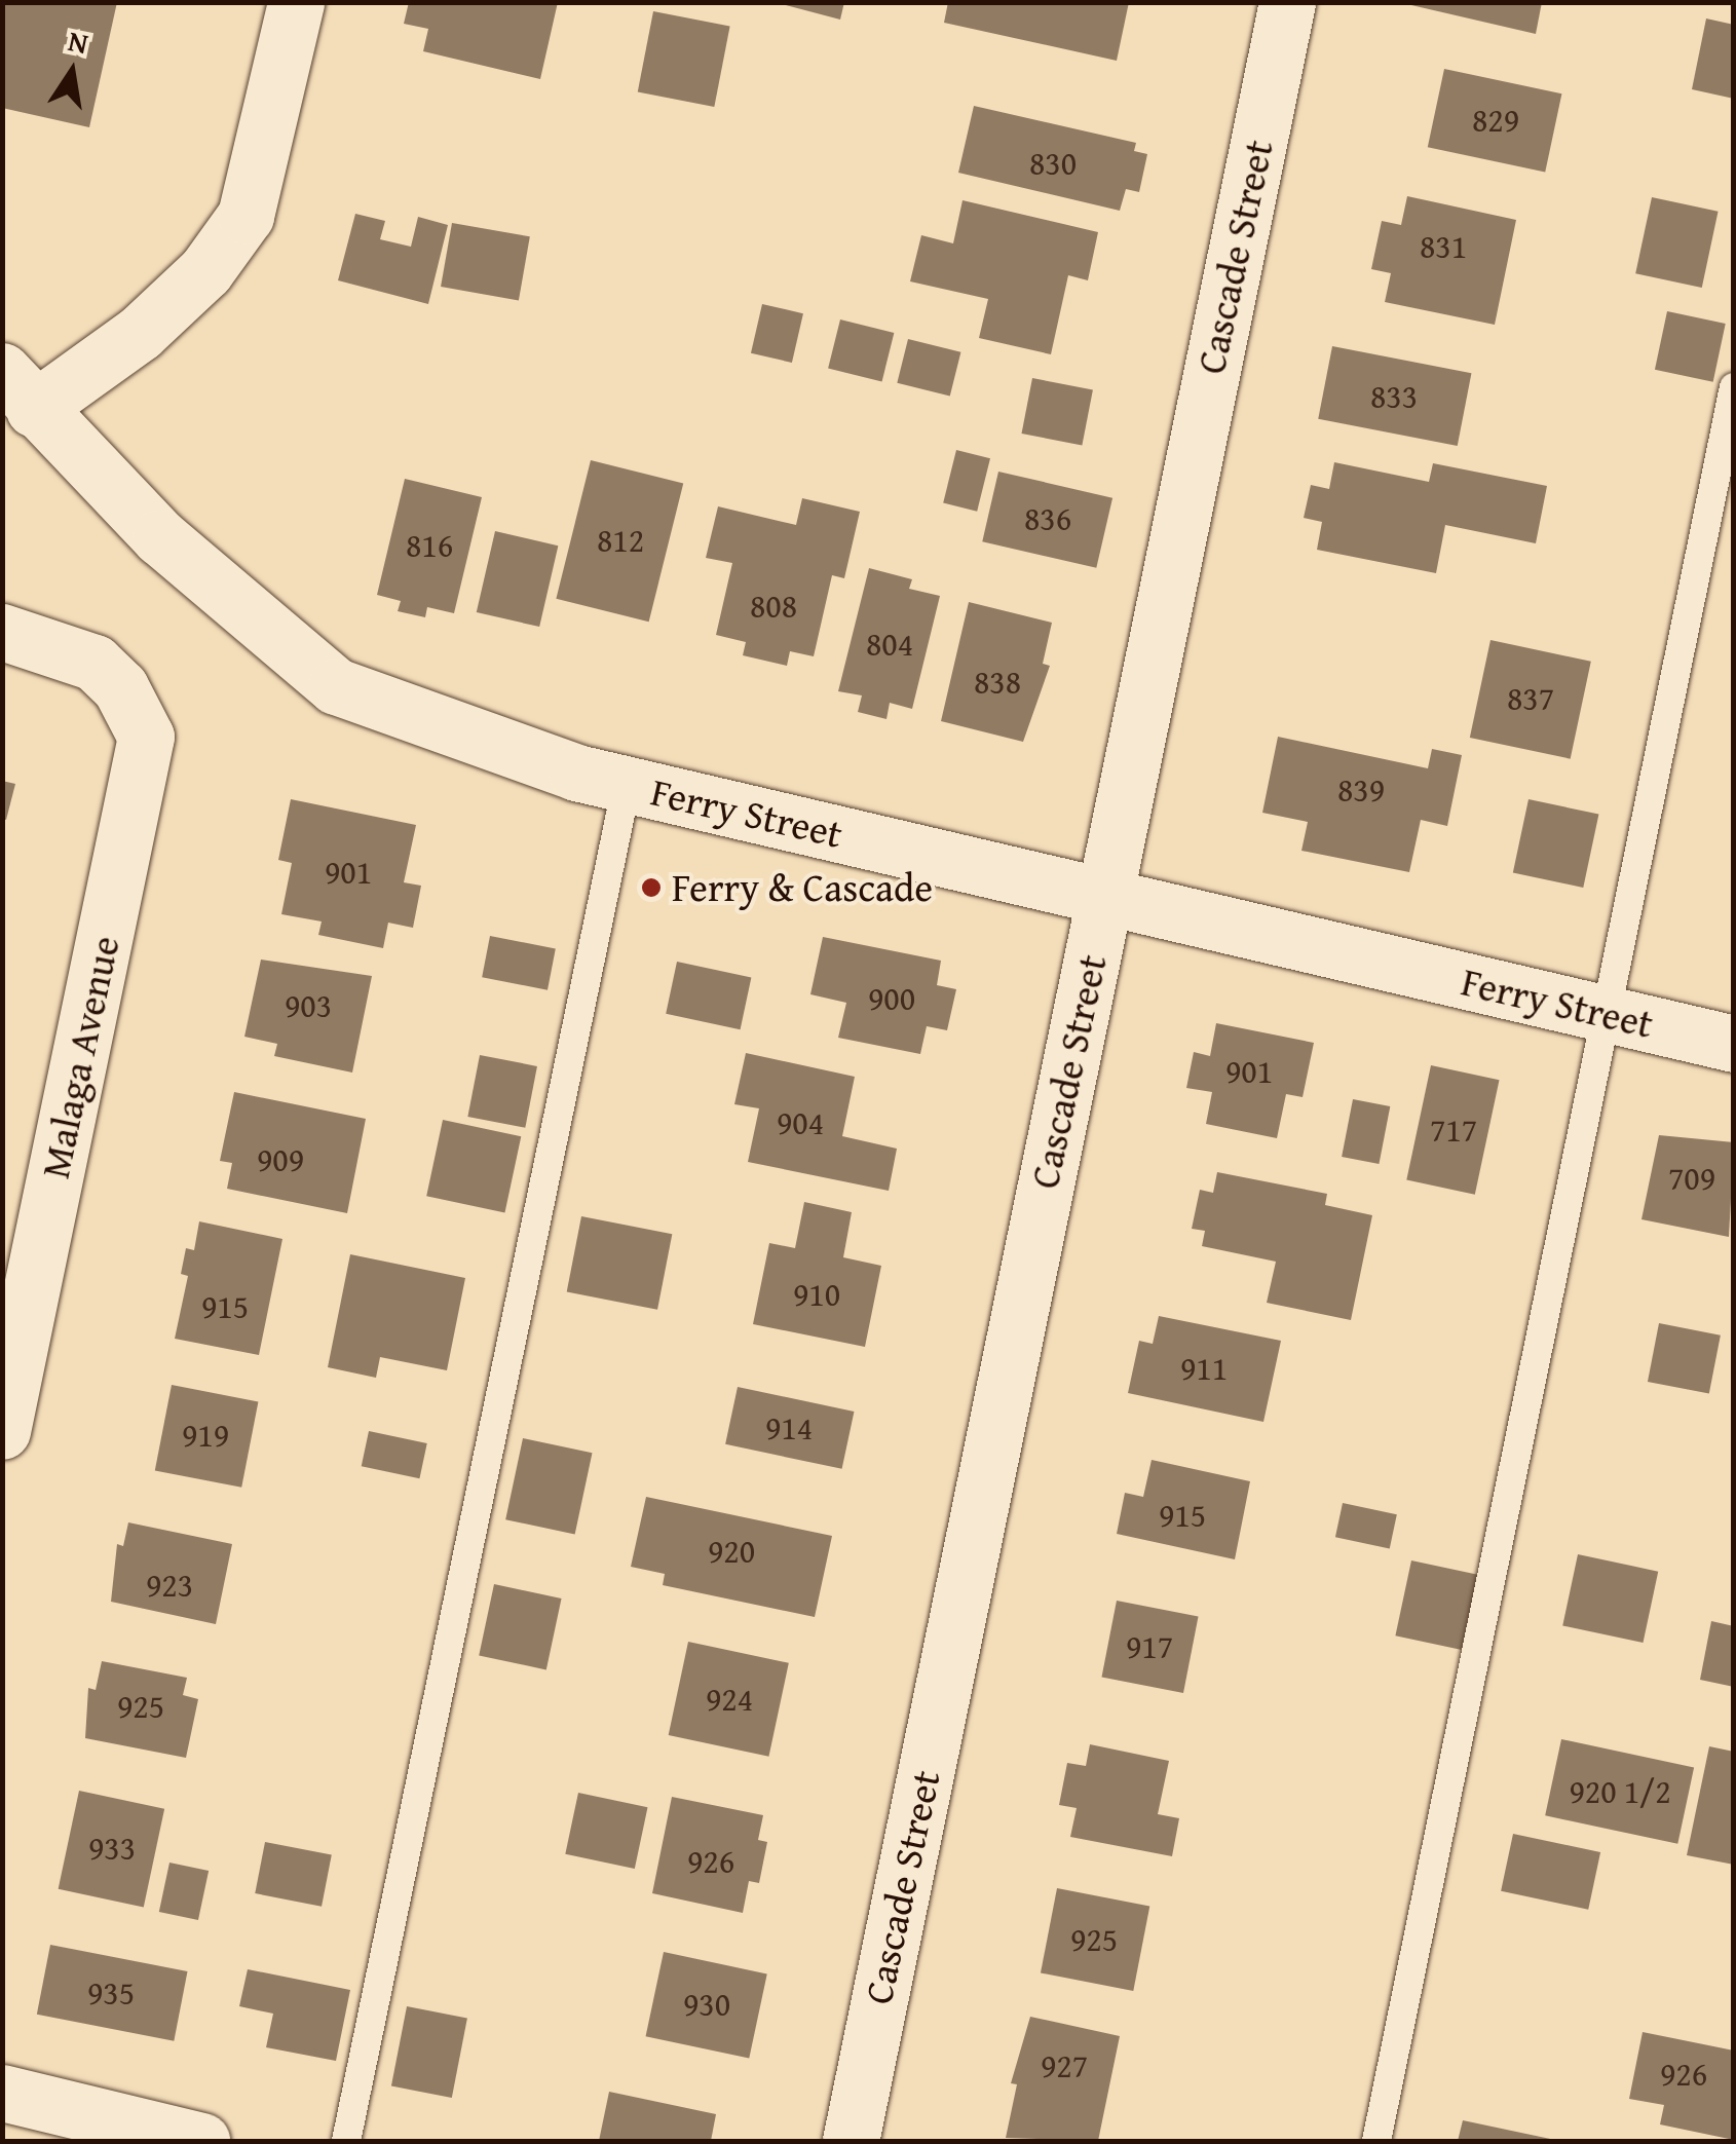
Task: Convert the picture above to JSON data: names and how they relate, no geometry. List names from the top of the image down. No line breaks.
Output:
{"streets":{"street":["Cascade Street","Ferry Street","Malaga Avenue"]},"crossings":[["Cascade Street","Ferry Street"]],"places":["Ferry & Cascade"],"house_numbers":["829","830","831","833","836","812","816","808","804","838","837","839","901","900","903","901","904","717","909","709","910","915","911","914","919","915","920","923","917","924","925","920 1/2","933","926","925","935","930","927","926"],"north":"top"}
